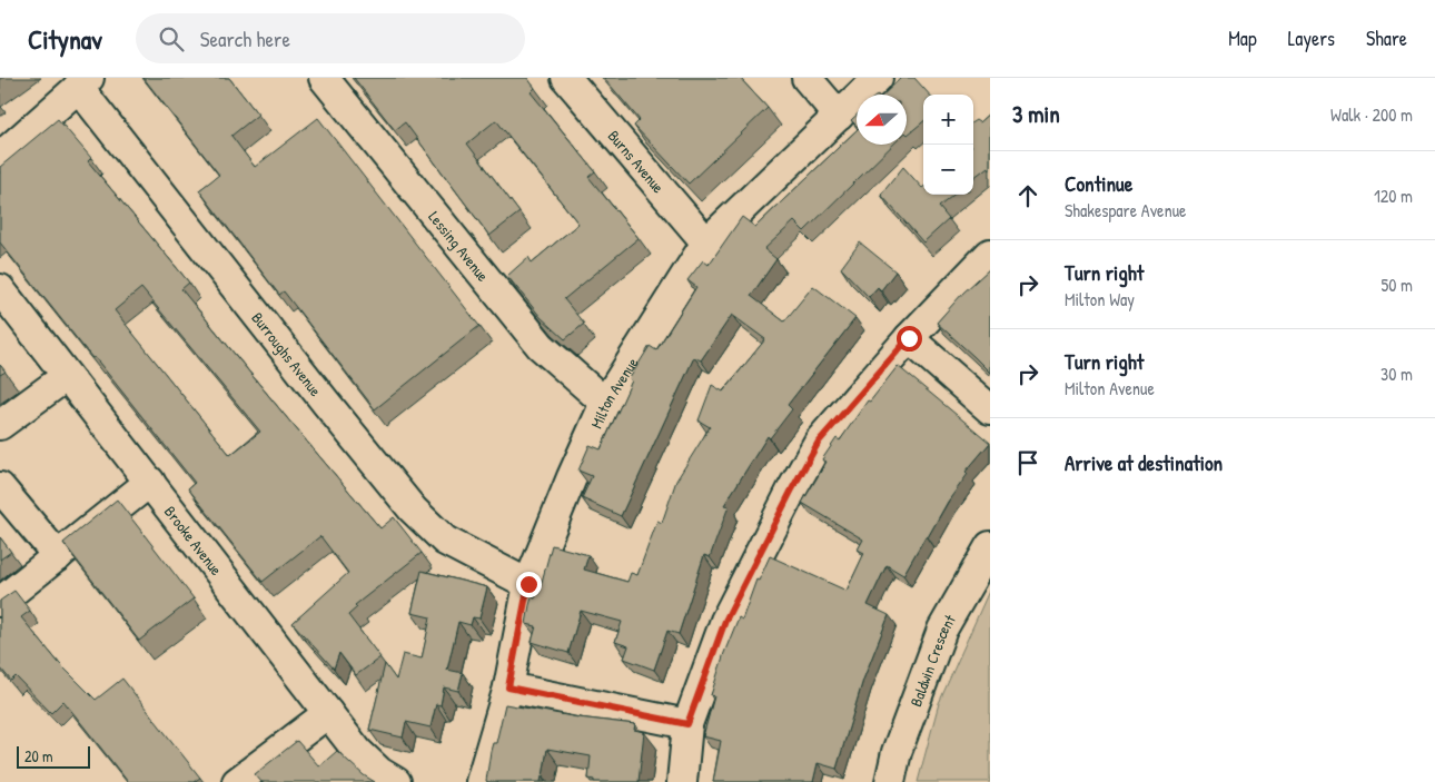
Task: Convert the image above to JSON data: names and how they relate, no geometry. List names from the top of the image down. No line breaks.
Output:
{"streets":{"street":["Burns Avenue","Lessing Avenue","Burroughs Avenue","Milton Avenue","Brooke Avenue","Baldwin Crescent"]},"crossings":[["Burns Avenue","Milton Avenue"],["Lessing Avenue","Milton Avenue"],["Burroughs Avenue","Milton Avenue"]],"scale_bar":"20 m","north":"left","page":{"header":"Citynav","search":"Search here","nav":["Map","Layers","Share"],"heading":["3 min","Walk · 200 m"],"map_buttons":["+","−"],"list":[["Continue","Shakespare Avenue","120 m"],["Turn right","Milton Way","50 m"],["Turn right","Milton Avenue","30 m"],"Arrive at destination"],"scale":"20 m"}}
